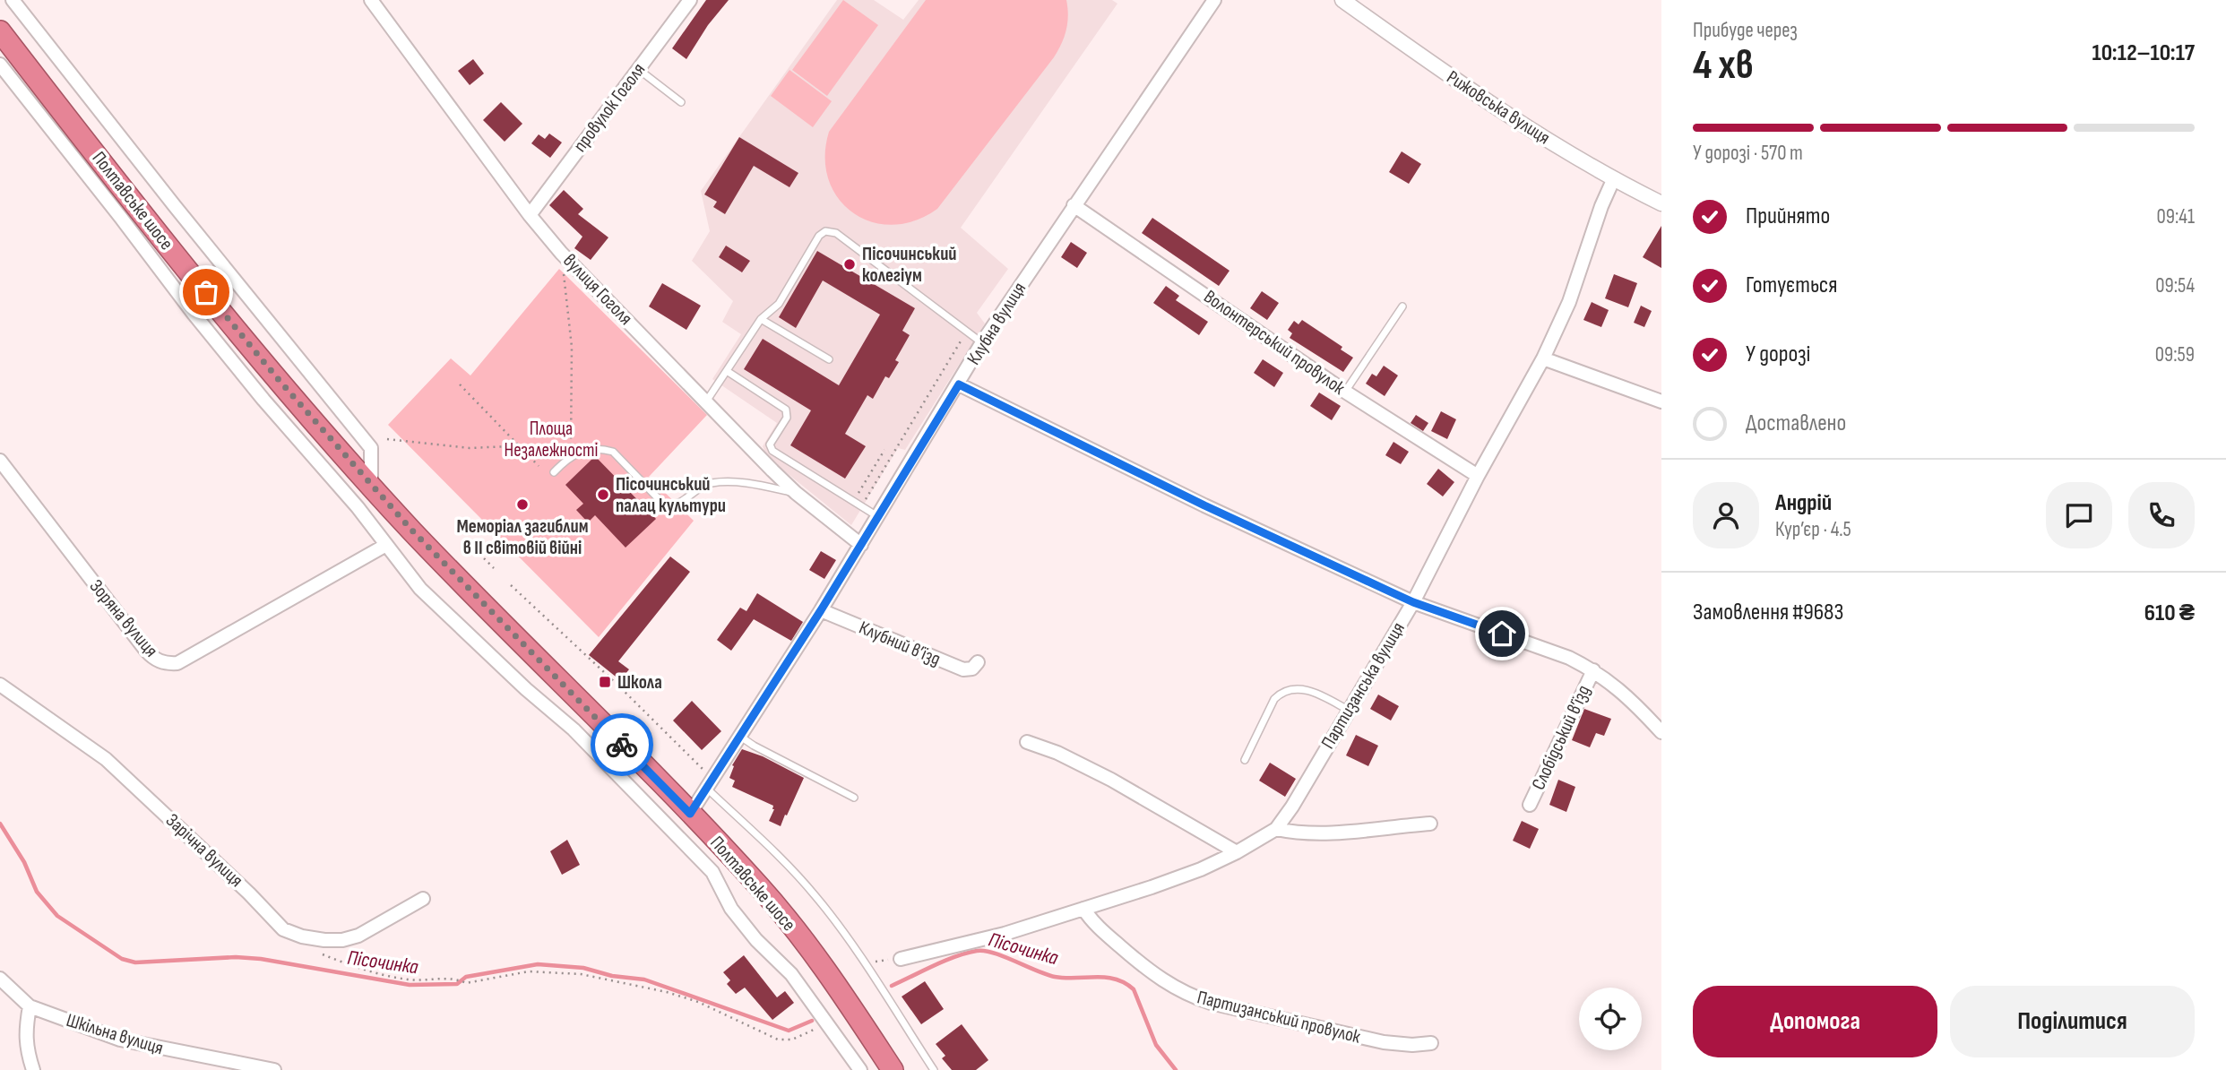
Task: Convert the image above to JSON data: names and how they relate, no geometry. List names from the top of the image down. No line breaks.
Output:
{"streets":{"highway":["Полтавське шосе"],"street":["провулок Гоголя","Рижовська вулиця","вулиця Гоголя","Клубна вулиця","Волонтерський провулок","Зоряна вулиця","Клубний в’їзд","Партизанська вулиця","Слобідський в’їзд","Зарічна вулиця","Партизанський провулок","Шкільна вулиця"]},"crossings":[["провулок Гоголя","вулиця Гоголя"],["Рижовська вулиця","Партизанська вулиця"],["Полтавське шосе","Клубна вулиця"],["вулиця Гоголя","Клубна вулиця"],["Клубна вулиця","Волонтерський провулок"],["Клубна вулиця","Клубний в’їзд"],["Волонтерський провулок","Партизанська вулиця"],["Партизанська вулиця","Партизанський провулок"]],"water":["Пісочинка"],"parks":["Площа Незалежності"],"places":{"other":["Пісочинський колегіум","Пісочинський палац культури","Меморіал загиблим в II світовій війні"],"transit":["Школа"]},"page":{"heading":["4 хв","Прибуде через","10:12–10:17"],"panel":["Андрій","Кур’єр · 4.5","Замовлення #9683","610 ₴"],"bar":"У дорозі · 570 m","list":[["Прийнято","09:41"],["Готується","09:54"],["У дорозі","09:59"],"Доставлено"],"buttons":["Допомога","Поділитися"]}}
